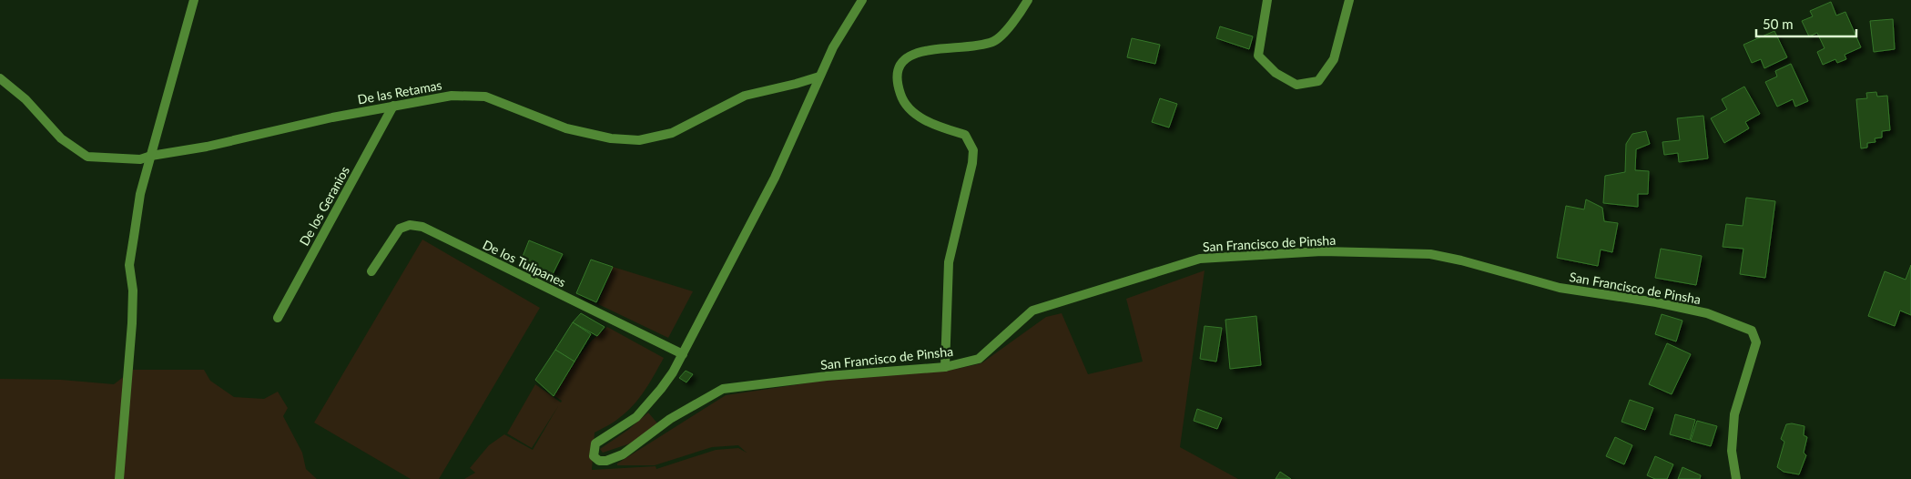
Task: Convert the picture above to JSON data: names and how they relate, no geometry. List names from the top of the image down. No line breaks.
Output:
{"streets":{"street":["De las Retamas","De los Geranios","San Francisco de Pinsha","De los Tulipanes"]},"crossings":[["De las Retamas","De los Geranios"],["San Francisco de Pinsha","De los Tulipanes"]],"scale_bar":"50 m"}
